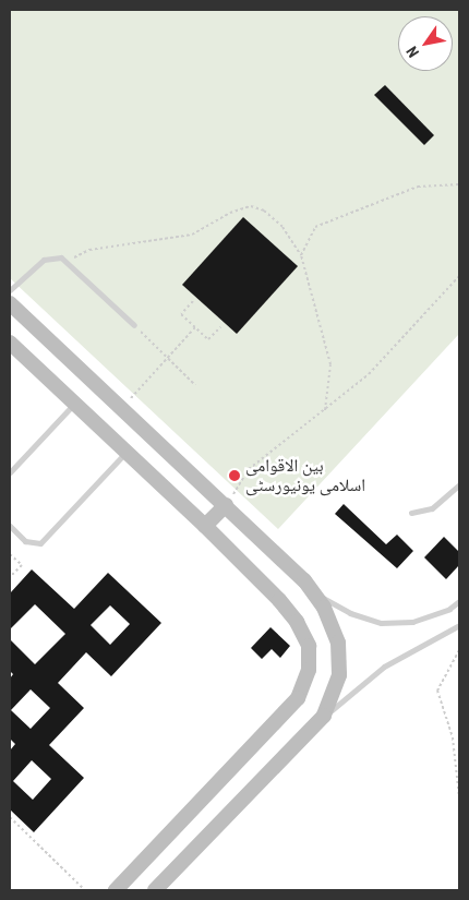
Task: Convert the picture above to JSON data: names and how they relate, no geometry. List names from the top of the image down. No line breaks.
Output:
{"places":["بین الاقوامی اسلامی یونیورسٹی"],"north":"bottom left"}
